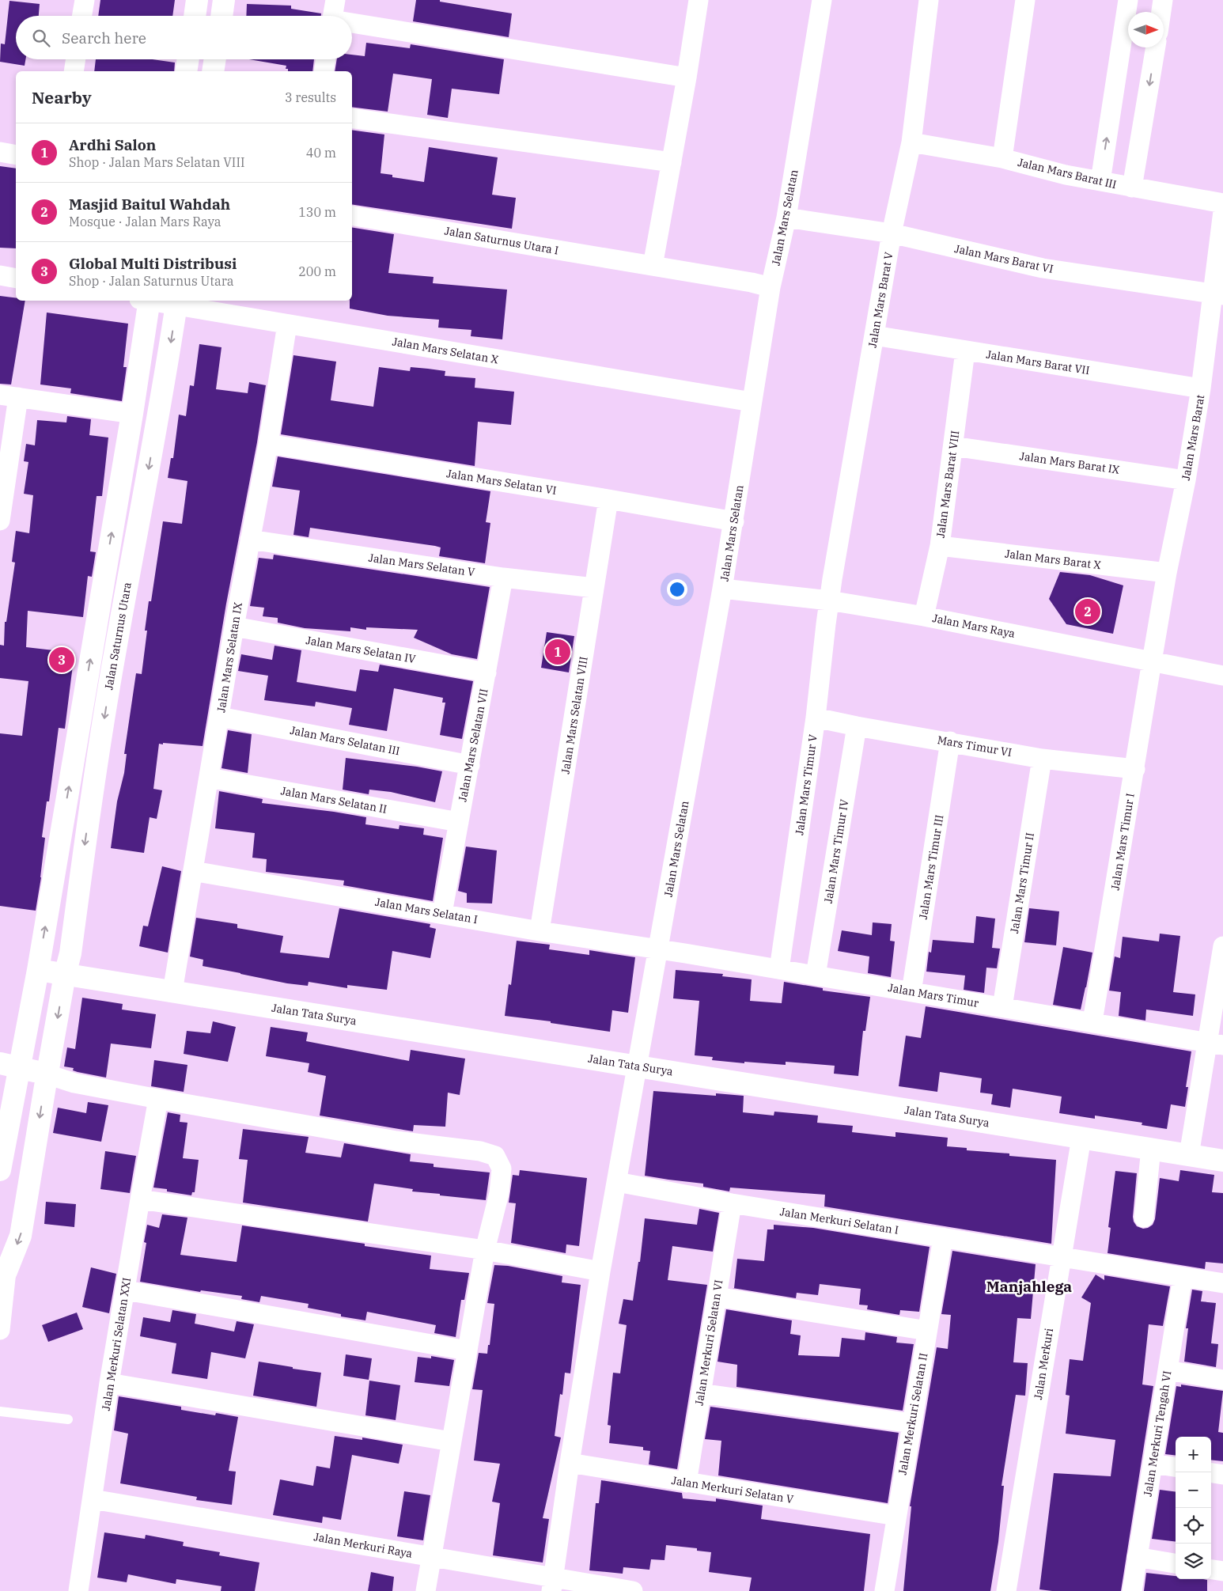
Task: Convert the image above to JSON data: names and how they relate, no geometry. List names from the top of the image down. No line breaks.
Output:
{"streets":{"street":["Jalan Mars Barat III","Jalan Mars Selatan","Jalan Saturnus Utara I","Jalan Mars Barat VI","Jalan Mars Barat V","Jalan Mars Selatan X","Jalan Mars Barat VII","Jalan Mars Barat","Jalan Mars Barat IX","Jalan Mars Selatan VI","Jalan Mars Barat VIII","Jalan Mars Barat X","Jalan Mars Selatan V","Jalan Mars Raya","Jalan Saturnus Utara","Jalan Mars Selatan IV","Jalan Mars Selatan IX","Jalan Mars Selatan VIII","Jalan Mars Selatan III","Jalan Mars Selatan VII","Mars Timur VI","Jalan Mars Timur V","Jalan Mars Selatan II","Jalan Mars Timur I","Jalan Mars Timur IV","Jalan Mars Timur III","Jalan Mars Timur II","Jalan Mars Selatan I","Jalan Mars Timur","Jalan Tata Surya","Jalan Merkuri Selatan I","Jalan Merkuri Selatan VI","Jalan Merkuri Selatan XXI","Jalan Merkuri","Jalan Merkuri Selatan II","Jalan Merkuri Tengah VI","Jalan Merkuri Selatan V","Jalan Merkuri Raya"]},"crossings":[["Jalan Mars Barat III","Jalan Mars Barat V"],["Jalan Mars Selatan","Jalan Saturnus Utara I"],["Jalan Mars Selatan","Jalan Mars Barat VI"],["Jalan Mars Selatan","Jalan Mars Selatan X"],["Jalan Mars Selatan","Jalan Mars Selatan VI"],["Jalan Mars Selatan","Jalan Mars Raya"],["Jalan Mars Selatan","Jalan Mars Selatan I"],["Jalan Mars Selatan","Jalan Mars Timur"],["Jalan Mars Selatan","Jalan Tata Surya"],["Jalan Mars Selatan","Jalan Merkuri Selatan I"],["Jalan Mars Selatan","Jalan Merkuri Selatan V"],["Jalan Mars Selatan","Jalan Merkuri Raya"],["Jalan Mars Barat VI","Jalan Mars Barat V"],["Jalan Mars Barat VI","Jalan Mars Barat"],["Jalan Mars Barat V","Jalan Mars Barat VII"],["Jalan Mars Barat V","Jalan Mars Raya"],["Jalan Mars Barat V","Jalan Mars Timur V"],["Jalan Mars Selatan X","Jalan Saturnus Utara"],["Jalan Mars Selatan X","Jalan Mars Selatan IX"],["Jalan Mars Barat VII","Jalan Mars Barat"],["Jalan Mars Barat VII","Jalan Mars Barat VIII"],["Jalan Mars Barat","Jalan Mars Barat IX"],["Jalan Mars Barat","Jalan Mars Barat X"],["Jalan Mars Barat","Jalan Mars Raya"],["Jalan Mars Barat","Jalan Mars Timur I"],["Jalan Mars Barat IX","Jalan Mars Barat VIII"],["Jalan Mars Selatan VI","Jalan Mars Selatan IX"],["Jalan Mars Selatan VI","Jalan Mars Selatan VIII"],["Jalan Mars Barat VIII","Jalan Mars Barat X"],["Jalan Mars Barat VIII","Jalan Mars Raya"],["Jalan Mars Selatan V","Jalan Mars Selatan IX"],["Jalan Mars Selatan V","Jalan Mars Selatan VIII"],["Jalan Mars Selatan V","Jalan Mars Selatan VII"],["Jalan Mars Raya","Jalan Mars Timur V"],["Jalan Mars Raya","Jalan Mars Timur I"],["Jalan Saturnus Utara","Jalan Tata Surya"],["Jalan Mars Selatan IV","Jalan Mars Selatan IX"],["Jalan Mars Selatan IV","Jalan Mars Selatan VII"],["Jalan Mars Selatan IX","Jalan Mars Selatan III"],["Jalan Mars Selatan IX","Jalan Mars Selatan II"],["Jalan Mars Selatan IX","Jalan Mars Selatan I"],["Jalan Mars Selatan IX","Jalan Tata Surya"],["Jalan Mars Selatan VIII","Jalan Mars Selatan I"],["Jalan Mars Selatan III","Jalan Mars Selatan VII"],["Jalan Mars Selatan VII","Jalan Mars Selatan II"],["Jalan Mars Selatan VII","Jalan Mars Selatan I"],["Mars Timur VI","Jalan Mars Timur V"],["Mars Timur VI","Jalan Mars Timur I"],["Mars Timur VI","Jalan Mars Timur IV"],["Mars Timur VI","Jalan Mars Timur III"],["Mars Timur VI","Jalan Mars Timur II"],["Jalan Mars Timur V","Jalan Mars Timur"],["Jalan Mars Timur I","Jalan Mars Timur"],["Jalan Mars Timur IV","Jalan Mars Timur"],["Jalan Mars Timur III","Jalan Mars Timur"],["Jalan Mars Timur II","Jalan Mars Timur"],["Jalan Mars Selatan I","Jalan Mars Timur"],["Jalan Tata Surya","Jalan Merkuri"],["Jalan Merkuri Selatan I","Jalan Merkuri Selatan VI"],["Jalan Merkuri Selatan I","Jalan Merkuri"],["Jalan Merkuri Selatan I","Jalan Merkuri Selatan II"],["Jalan Merkuri Selatan I","Jalan Merkuri Tengah VI"],["Jalan Merkuri Selatan VI","Jalan Merkuri Selatan V"],["Jalan Merkuri Selatan XXI","Jalan Merkuri Raya"],["Jalan Merkuri Selatan II","Jalan Merkuri Selatan V"]],"districts":["Manjahlega"],"north":"right","page":{"search":"Search here","heading":["Nearby","3 results"],"list":[{"mark":"1","name":"Ardhi Salon","note":"Shop · Jalan Mars Selatan VIII","value":"40 m"},{"mark":"2","name":"Masjid Baitul Wahdah","note":"Mosque · Jalan Mars Raya","value":"130 m"},{"mark":"3","name":"Global Multi Distribusi","note":"Shop · Jalan Saturnus Utara","value":"200 m"}],"pins":["2","1","3"],"map_buttons":["+","−"]}}
